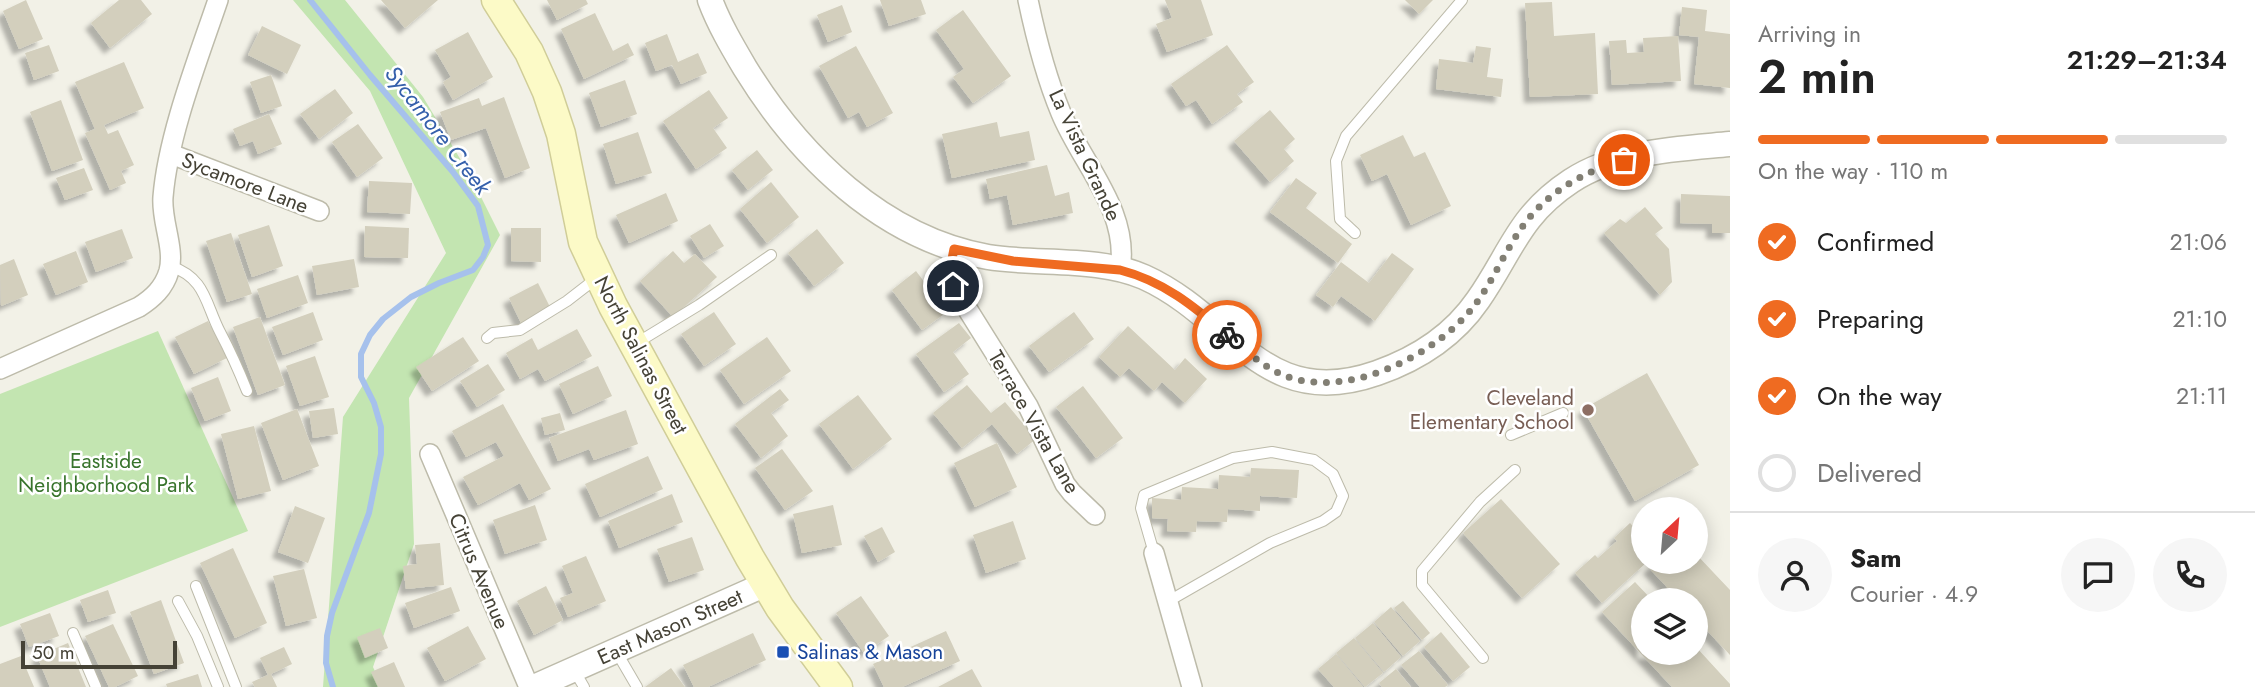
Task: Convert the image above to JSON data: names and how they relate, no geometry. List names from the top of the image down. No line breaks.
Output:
{"streets":{"main road":["North Salinas Street"],"street":["La Vista Grande","Sycamore Lane","Terrace Vista Lane","Citrus Avenue","East Mason Street"]},"crossings":[["North Salinas Street","East Mason Street"],["Citrus Avenue","East Mason Street"]],"water":["Sycamore Creek"],"parks":["Eastside Neighborhood Park"],"places":{"other":["Cleveland Elementary School"],"transit":["Salinas & Mason"]},"scale_bar":"50 m","north":"top right","page":{"heading":["2 min","Arriving in","21:29–21:34"],"panel":["Sam","Courier · 4.9"],"bar":"On the way · 110 m","list":[["Confirmed","21:06"],["Preparing","21:10"],["On the way","21:11"],"Delivered"],"scale":"50 m"}}
